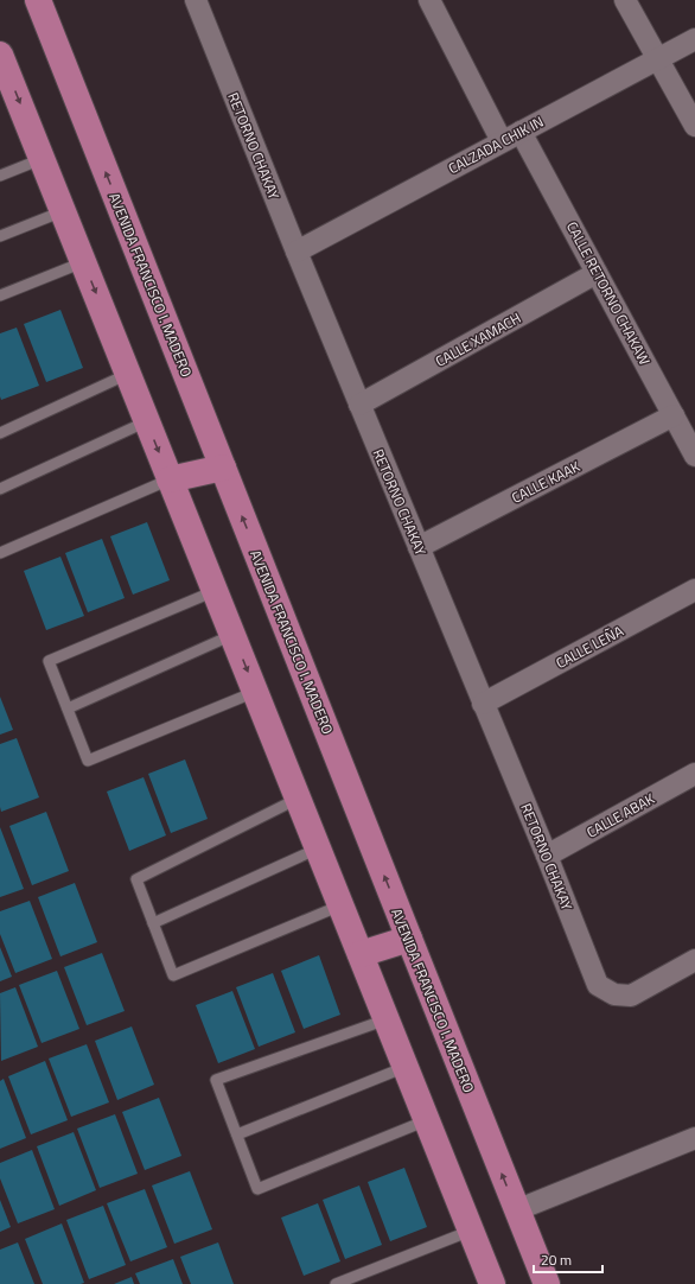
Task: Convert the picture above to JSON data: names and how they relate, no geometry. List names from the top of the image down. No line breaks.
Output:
{"streets":{"main road":["AVENIDA FRANCISCO I. MADERO"],"street":["CALZADA CHIK IN","RETORNO CHAKAY","CALLE RETORNO CHAKAW","CALLE XAMACH","CALLE KAAK","CALLE LEÑA","CALLE ABAK"]},"crossings":[["CALZADA CHIK IN","RETORNO CHAKAY"],["CALZADA CHIK IN","CALLE RETORNO CHAKAW"],["RETORNO CHAKAY","CALLE XAMACH"],["RETORNO CHAKAY","CALLE KAAK"],["RETORNO CHAKAY","CALLE LEÑA"],["RETORNO CHAKAY","CALLE ABAK"],["CALLE RETORNO CHAKAW","CALLE XAMACH"],["CALLE RETORNO CHAKAW","CALLE KAAK"]],"scale_bar":"20 m"}
